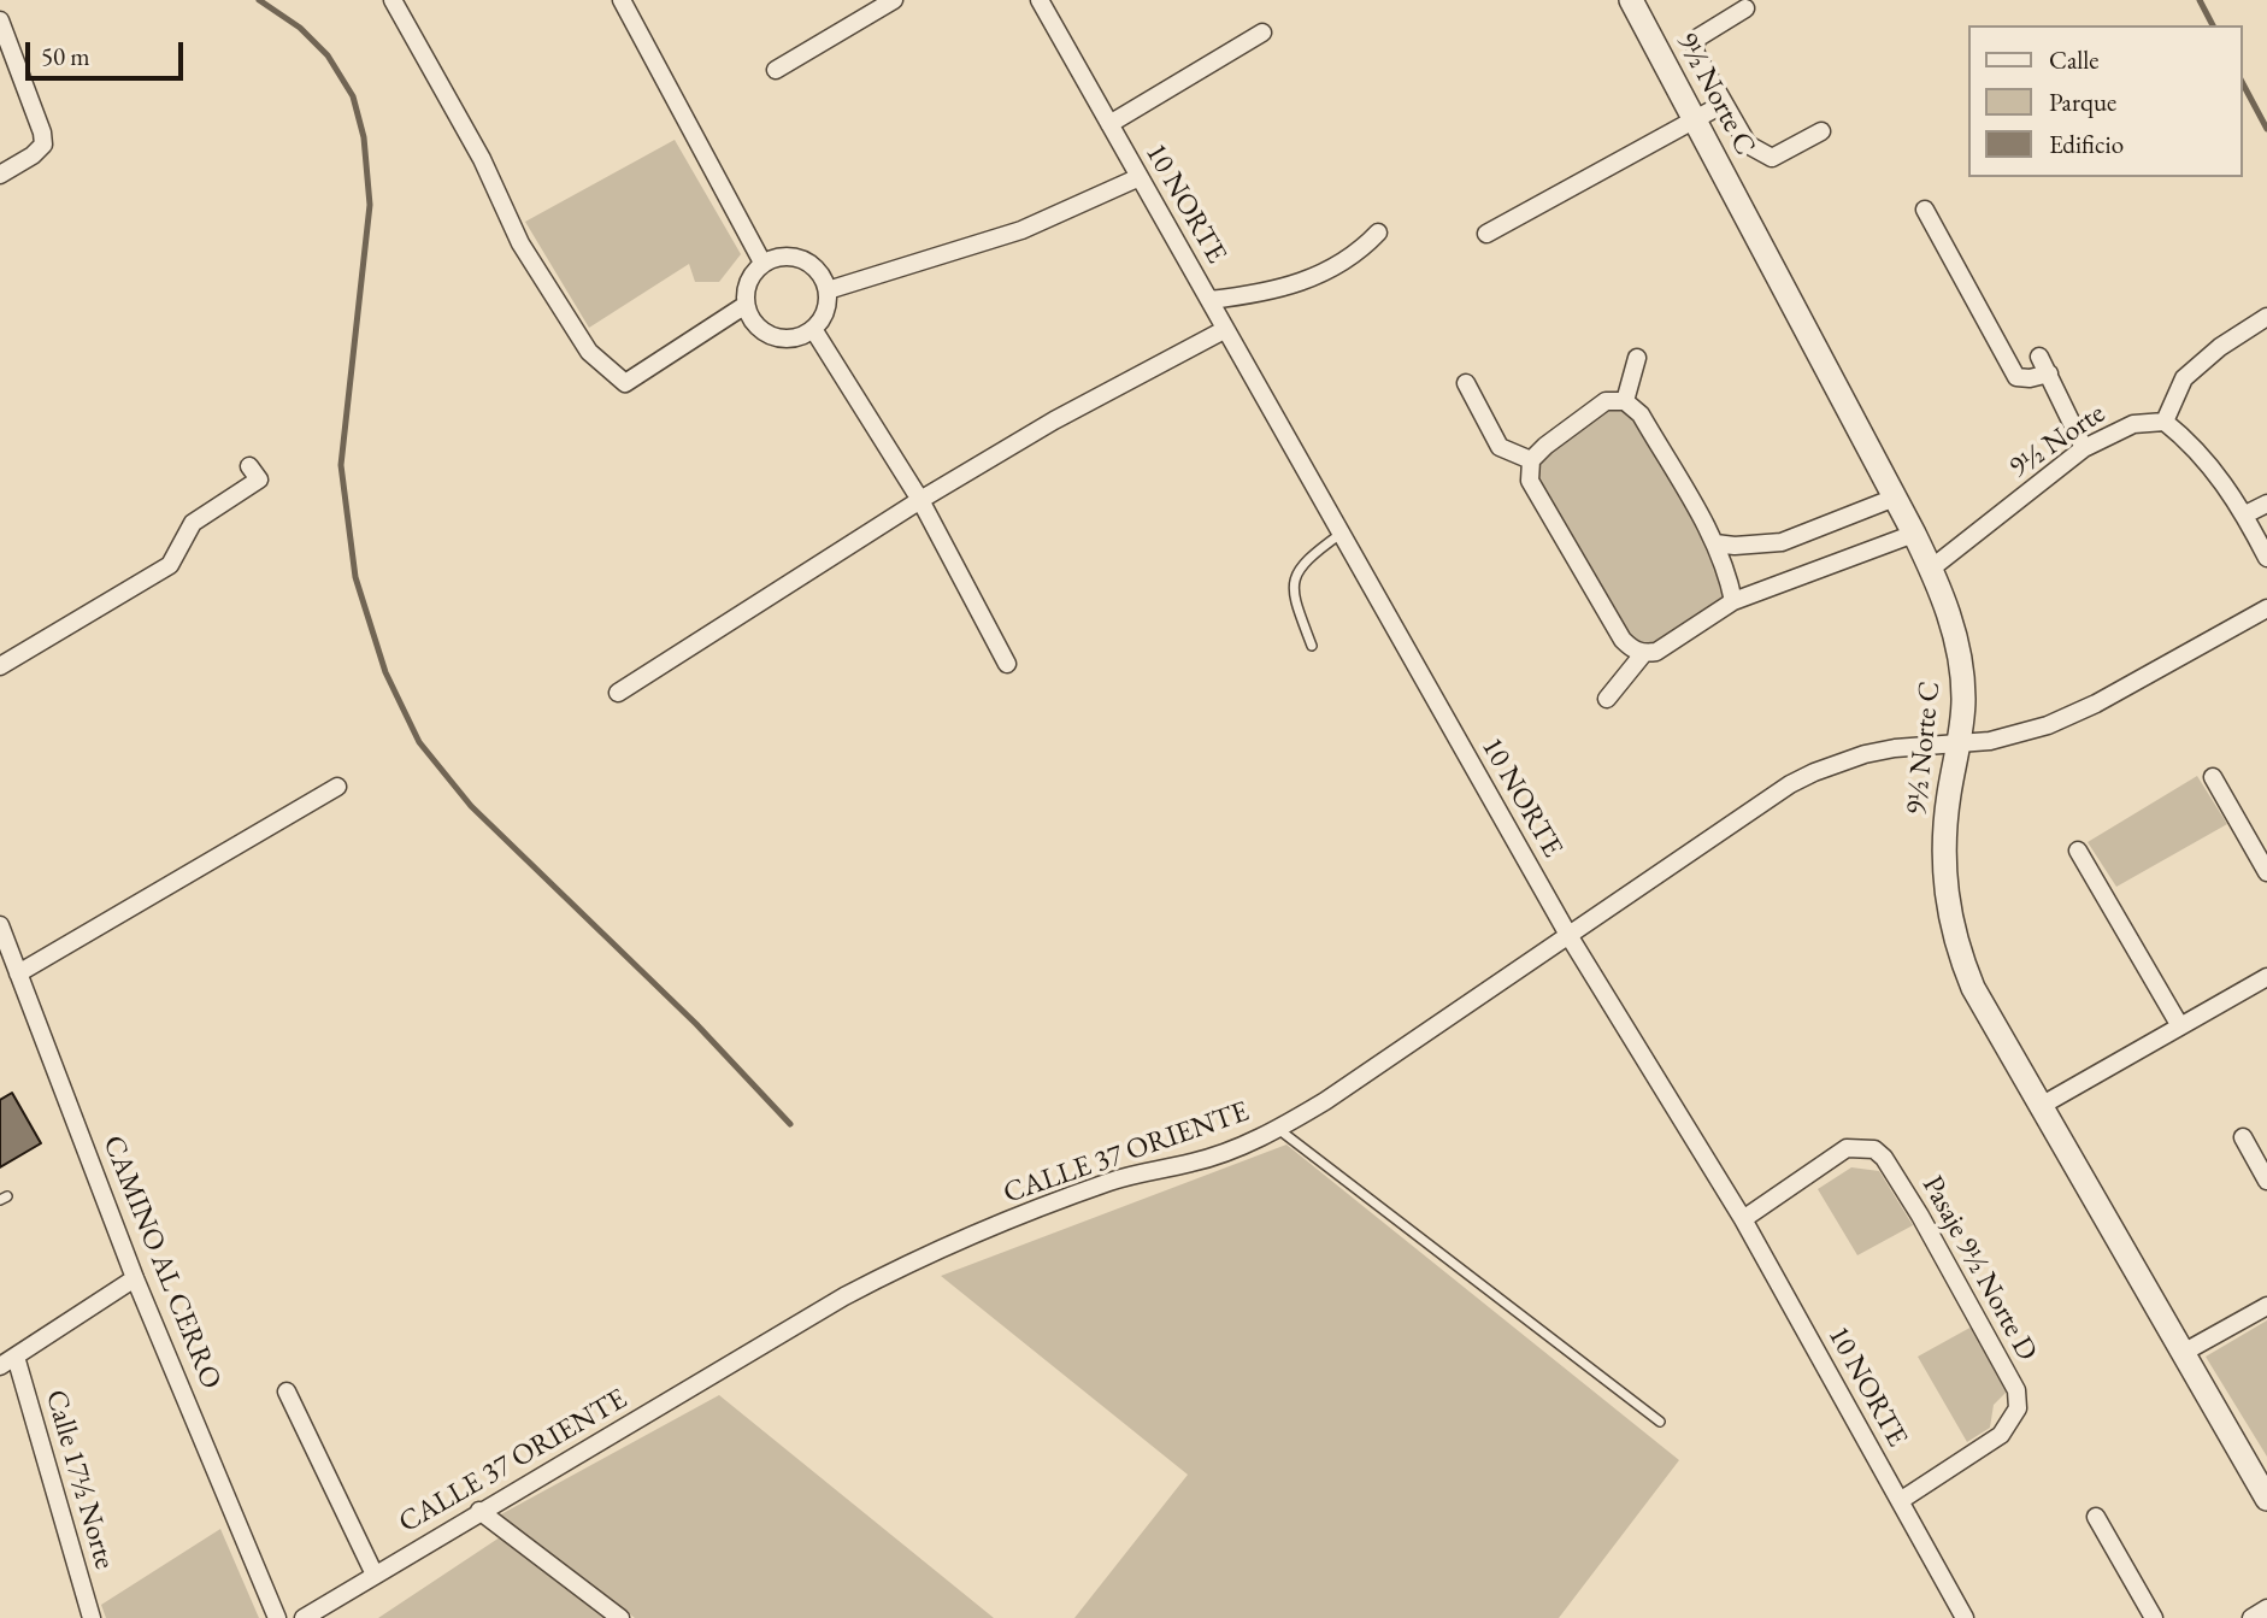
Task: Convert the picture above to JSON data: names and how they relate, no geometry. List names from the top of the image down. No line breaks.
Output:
{"streets":{"street":["9½ Norte C","10 NORTE","9½ Norte","CALLE 37 ORIENTE","CAMINO AL CERRO","Pasaje 9½ Norte D","Calle 17½ Norte"]},"crossings":[["9½ Norte C","9½ Norte"],["9½ Norte C","CALLE 37 ORIENTE"],["10 NORTE","CALLE 37 ORIENTE"],["10 NORTE","Pasaje 9½ Norte D"]],"legend":["Calle","Parque","Edificio"],"scale_bar":"50 m"}
